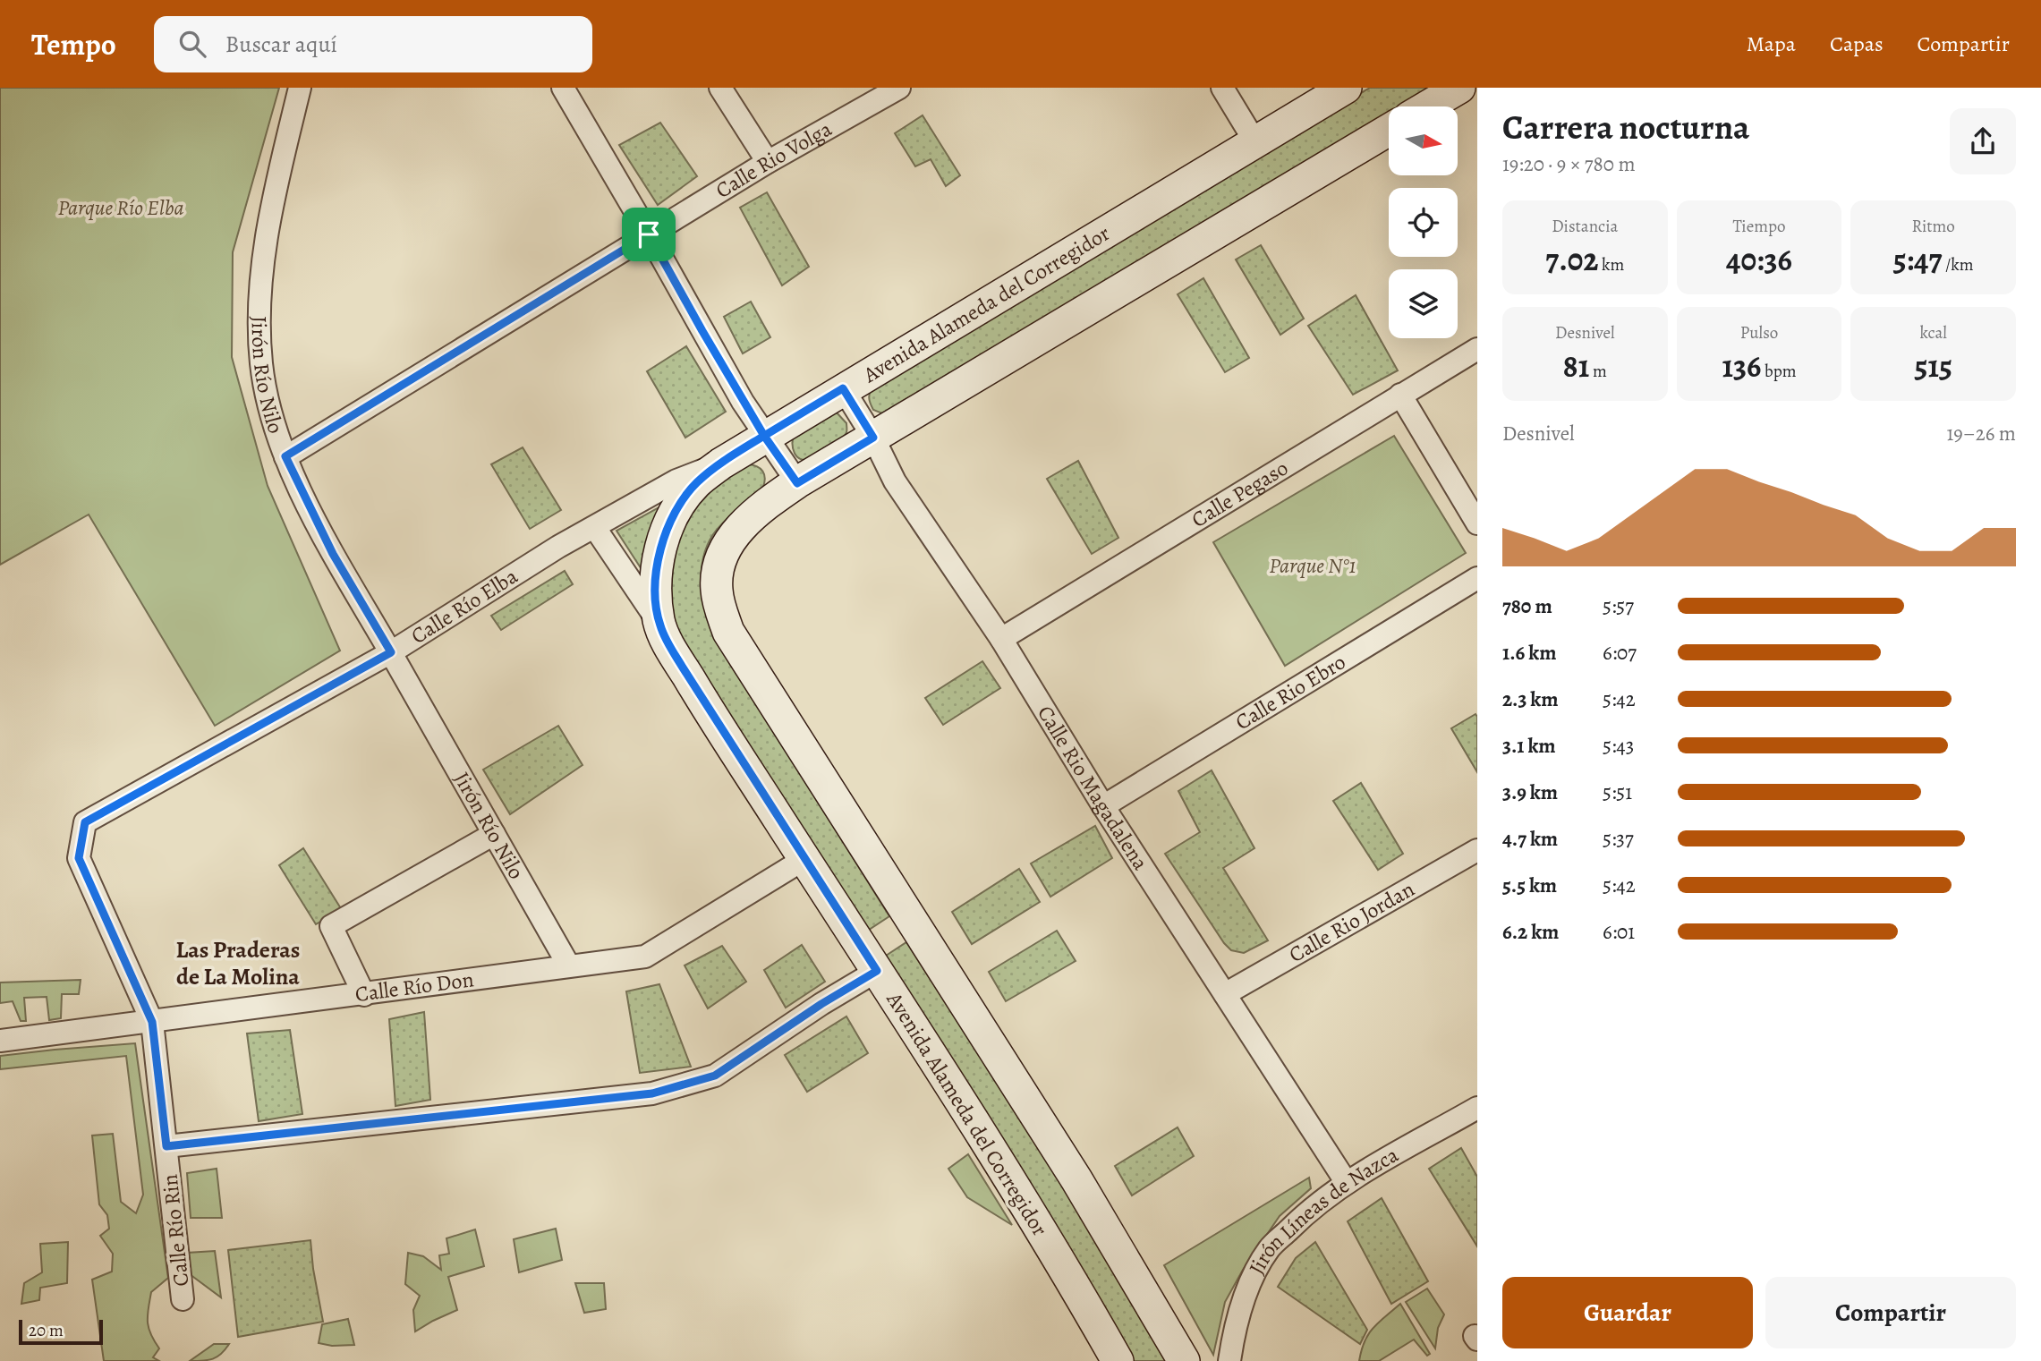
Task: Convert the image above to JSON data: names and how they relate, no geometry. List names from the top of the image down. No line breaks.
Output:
{"streets":{"main road":["Avenida Alameda del Corregidor"],"street":["Calle Rio Volga","Jirón Río Nilo","Calle Pegaso","Calle Río Elba","Calle Rio Ebro","Calle Rio Magadalena","Calle Rio Jordan","Calle Río Don","Jirón Líneas de Nazca","Calle Río Rin"]},"crossings":[["Calle Rio Volga","Jirón Río Nilo"],["Avenida Alameda del Corregidor","Calle Río Elba"],["Avenida Alameda del Corregidor","Calle Rio Magadalena"],["Avenida Alameda del Corregidor","Calle Río Don"],["Jirón Río Nilo","Calle Río Elba"],["Jirón Río Nilo","Calle Río Don"],["Calle Pegaso","Calle Rio Magadalena"],["Calle Río Elba","Calle Río Rin"],["Calle Rio Ebro","Calle Rio Magadalena"],["Calle Rio Magadalena","Calle Rio Jordan"],["Calle Rio Magadalena","Jirón Líneas de Nazca"],["Calle Río Don","Calle Río Rin"]],"districts":["Las Praderas de La Molina"],"parks":["Parque Río Elba","Parque N°1"],"scale_bar":"20 m","north":"right","page":{"header":"Tempo","search":"Buscar aquí","nav":["Mapa","Capas","Compartir"],"heading":["Carrera nocturna","19:20 · 9 × 780 m"],"stats":[["Distancia","7.02 km"],["Tiempo","40:36"],["Ritmo","5:47 /km"],["Desnivel","81 m"],["Pulso","136 bpm"],["kcal","515"]],"chart":["Desnivel","19–26 m"],"list":[{"name":"780 m","note":"5:57"},{"name":"1.6 km","note":"6:07"},{"name":"2.3 km","note":"5:42"},{"name":"3.1 km","note":"5:43"},{"name":"3.9 km","note":"5:51"},{"name":"4.7 km","note":"5:37"},{"name":"5.5 km","note":"5:42"},{"name":"6.2 km","note":"6:01"}],"buttons":["Guardar","Compartir"],"scale":"20 m"}}
